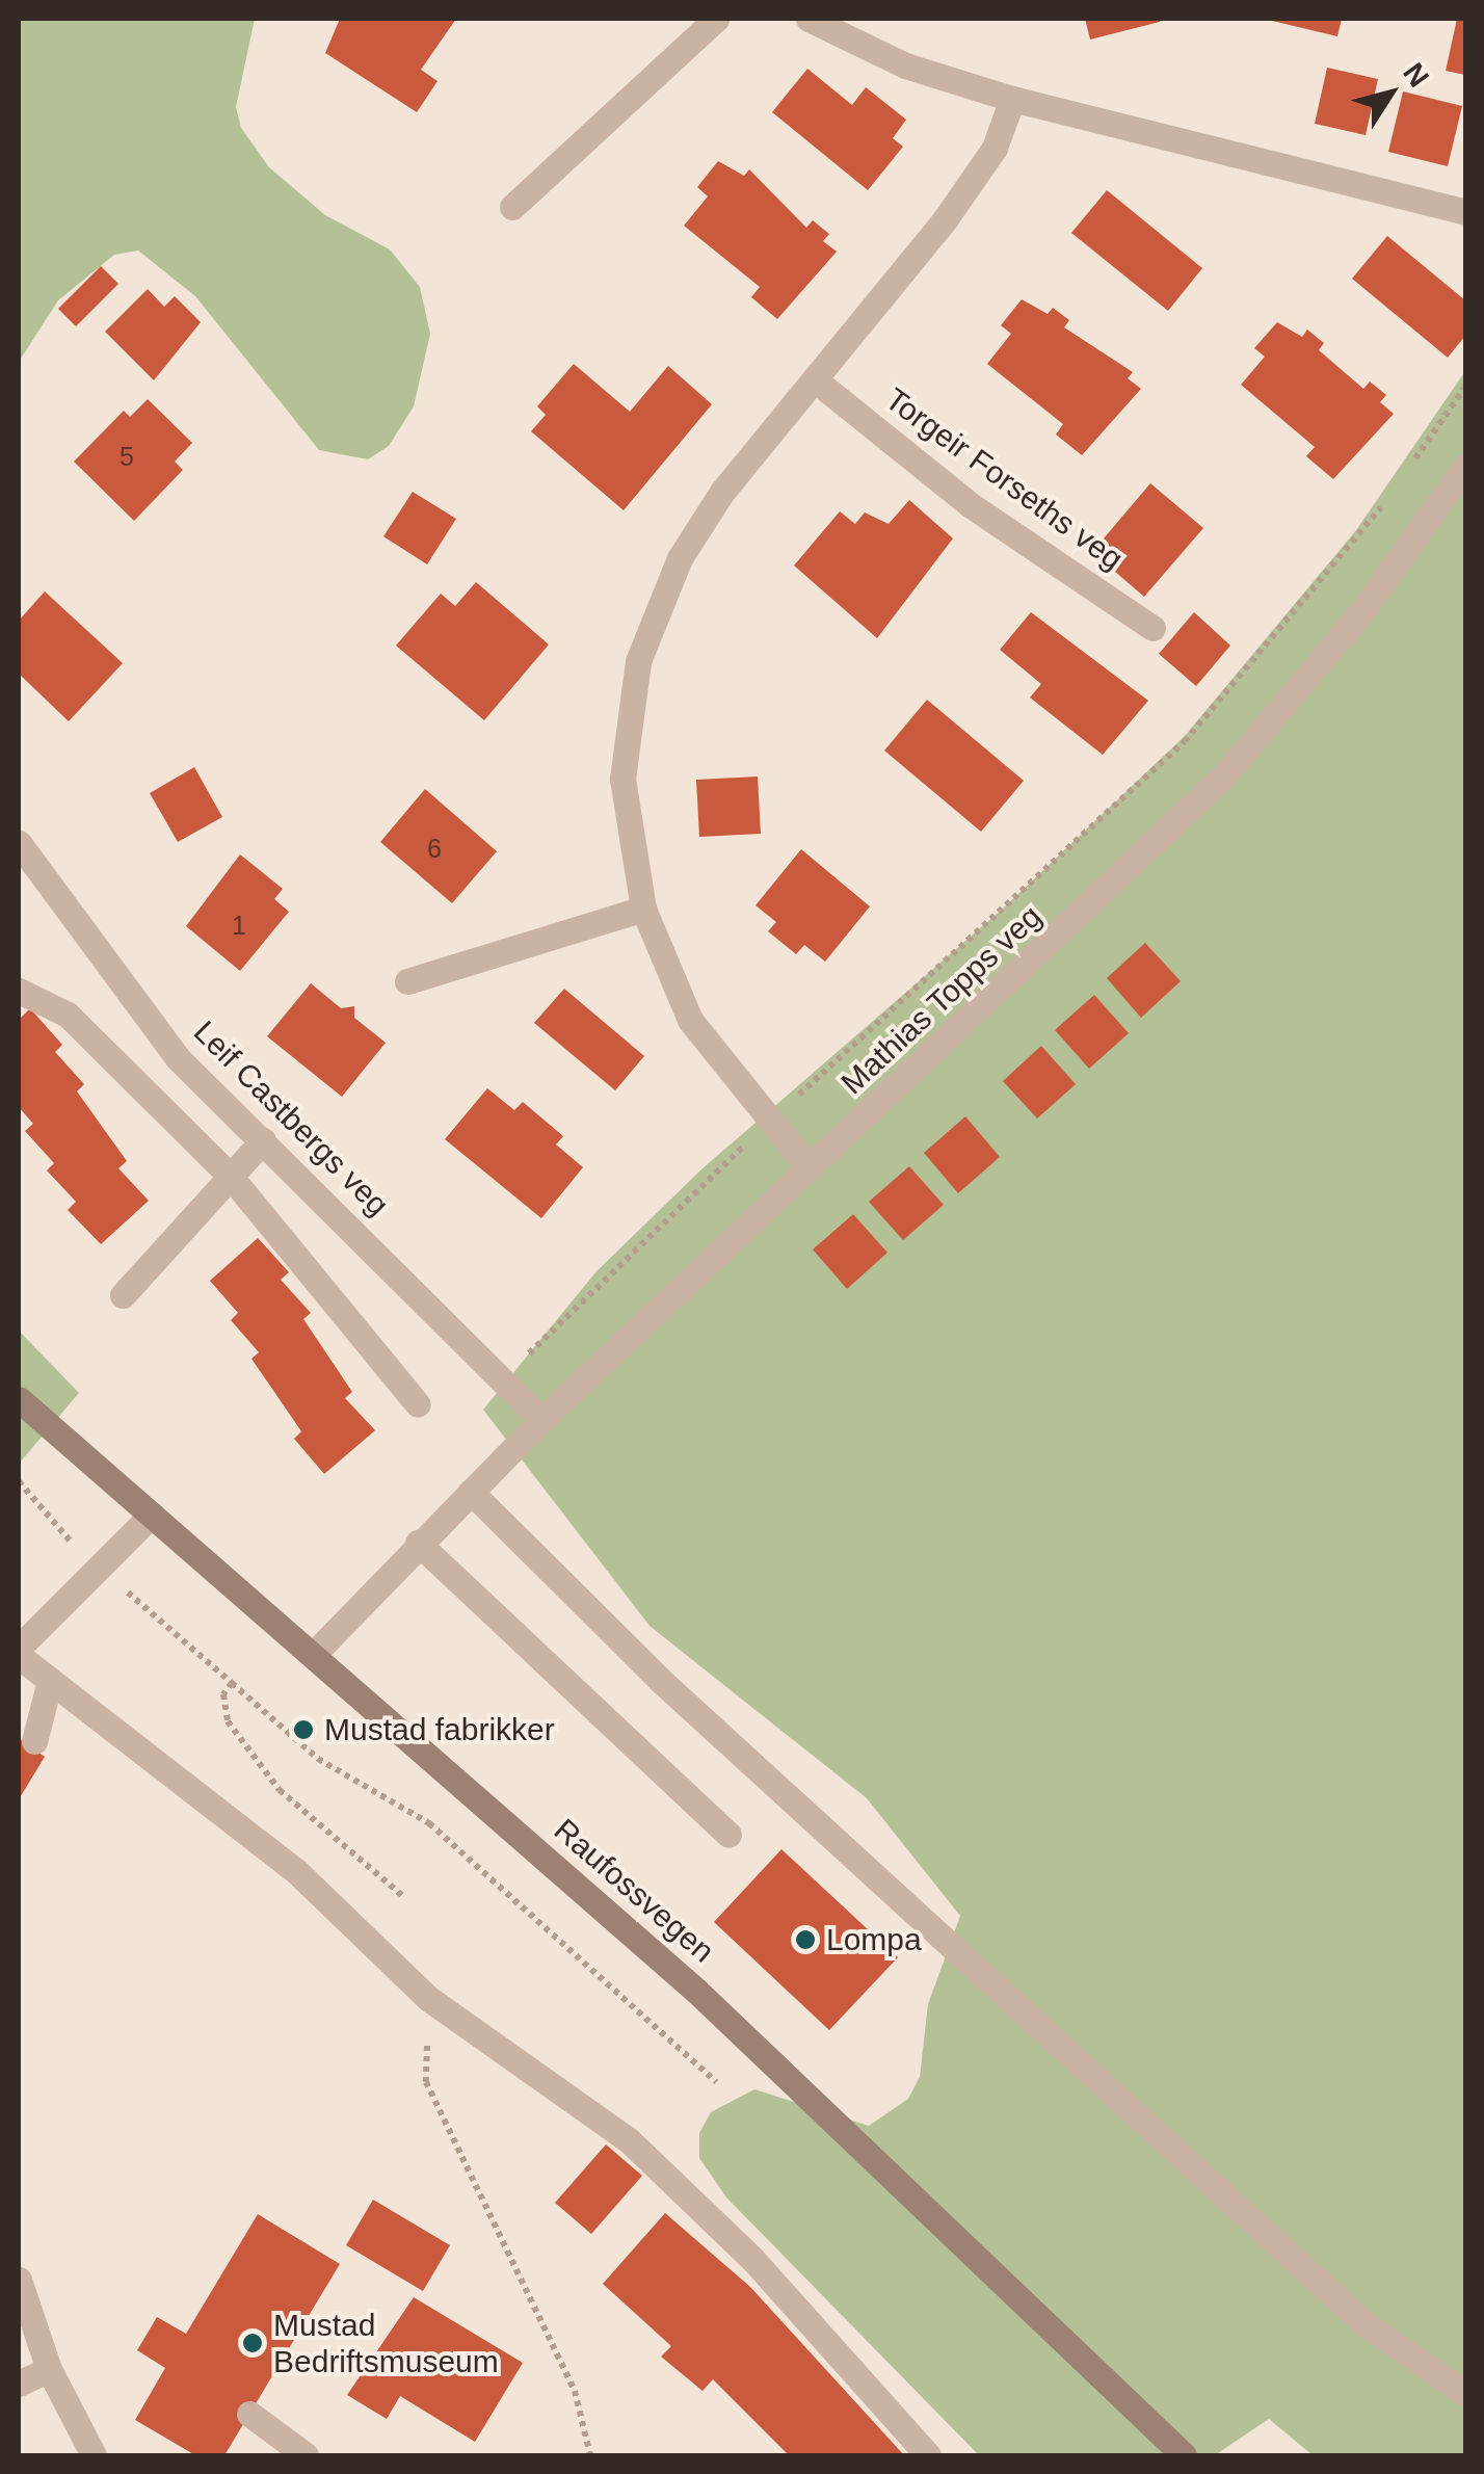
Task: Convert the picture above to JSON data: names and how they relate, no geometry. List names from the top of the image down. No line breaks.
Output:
{"streets":{"main road":["Raufossvegen"],"street":["Torgeir Forseths veg","Mathias Topps veg","Leif Castbergs veg"]},"crossings":[["Mathias Topps veg","Leif Castbergs veg"],["Mathias Topps veg","Raufossvegen"]],"places":["Mustad fabrikker","Lompa","Mustad Bedriftsmuseum"],"house_numbers":["5","6","1"],"north":"top right"}
